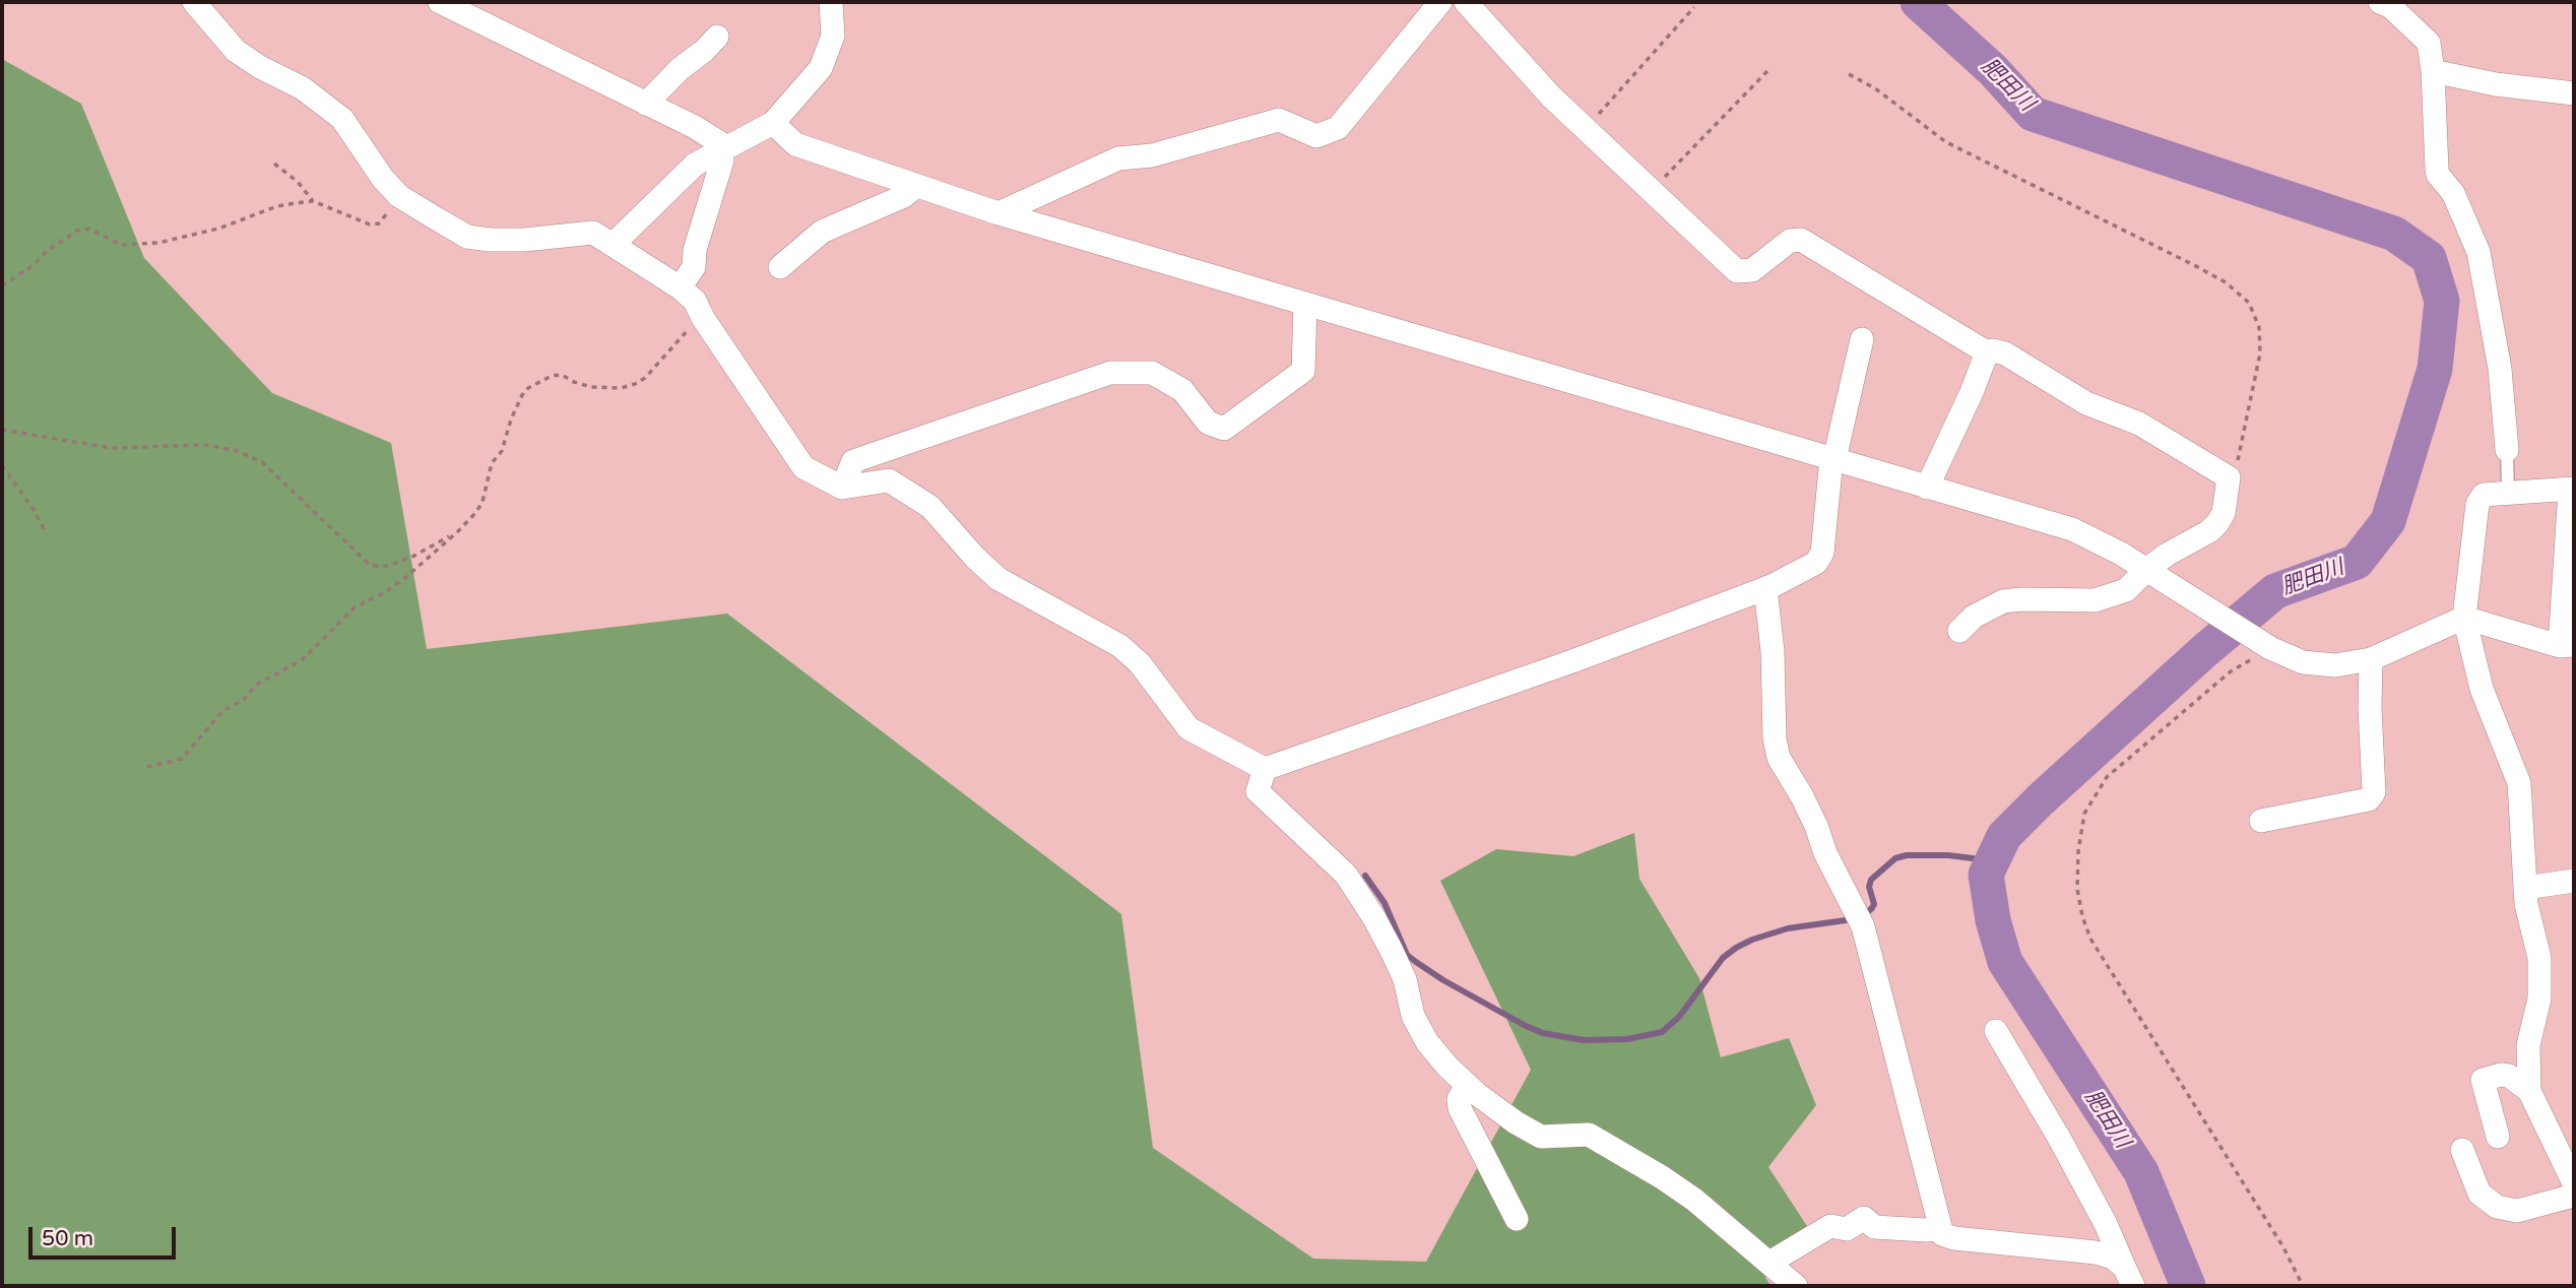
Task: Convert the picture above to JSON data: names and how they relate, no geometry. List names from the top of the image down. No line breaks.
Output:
{"water":["肥田川"],"scale_bar":"50 m"}
